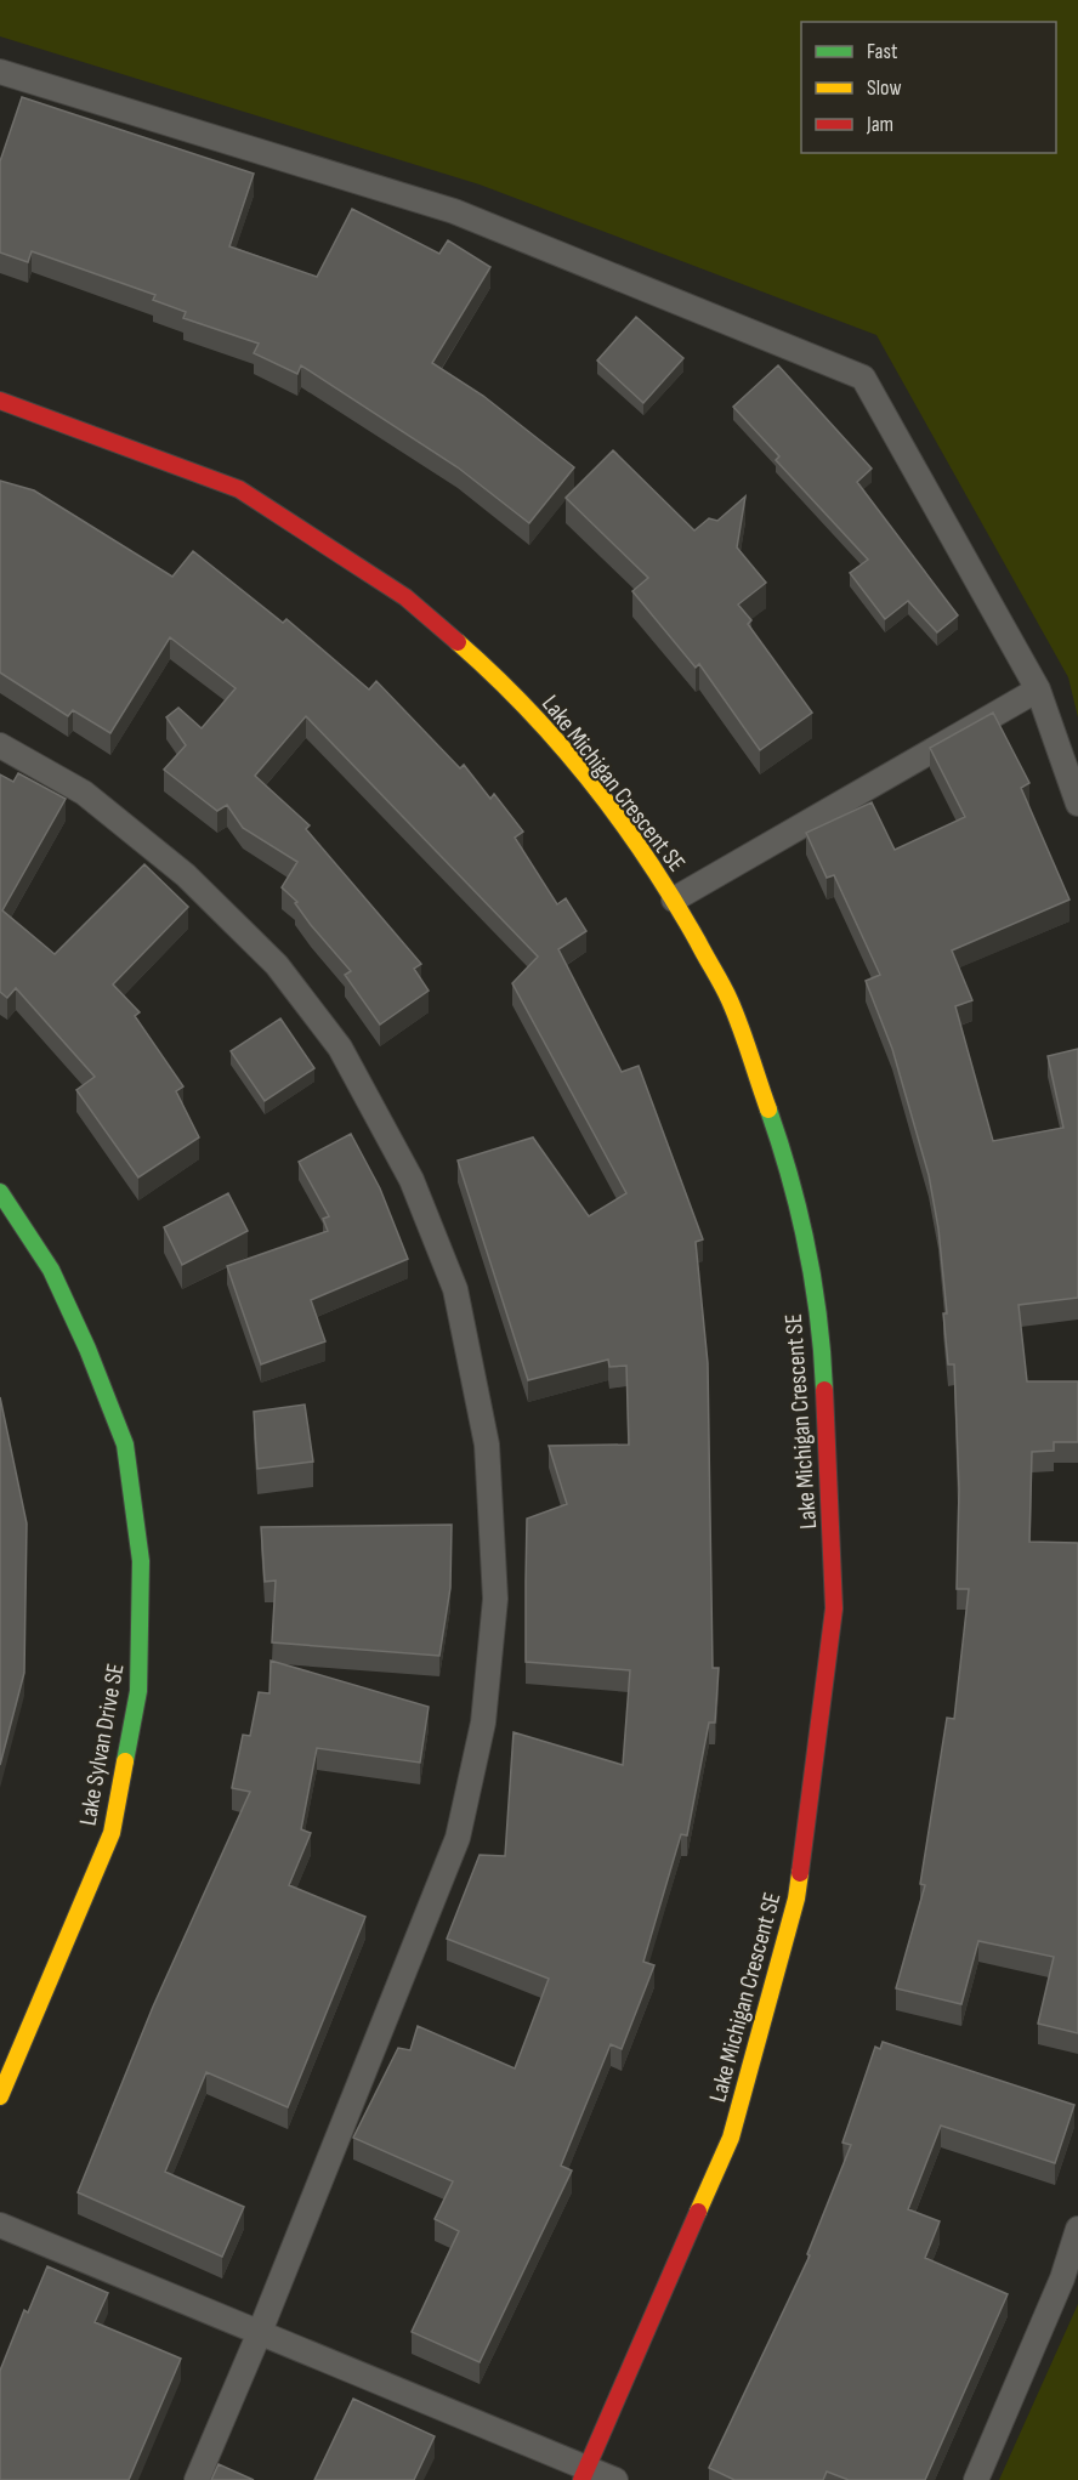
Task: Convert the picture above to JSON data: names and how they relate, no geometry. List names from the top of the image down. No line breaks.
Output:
{"streets":{"street":["Lake Michigan Crescent SE","Lake Sylvan Drive SE"]},"legend":["Fast","Slow","Jam"]}
